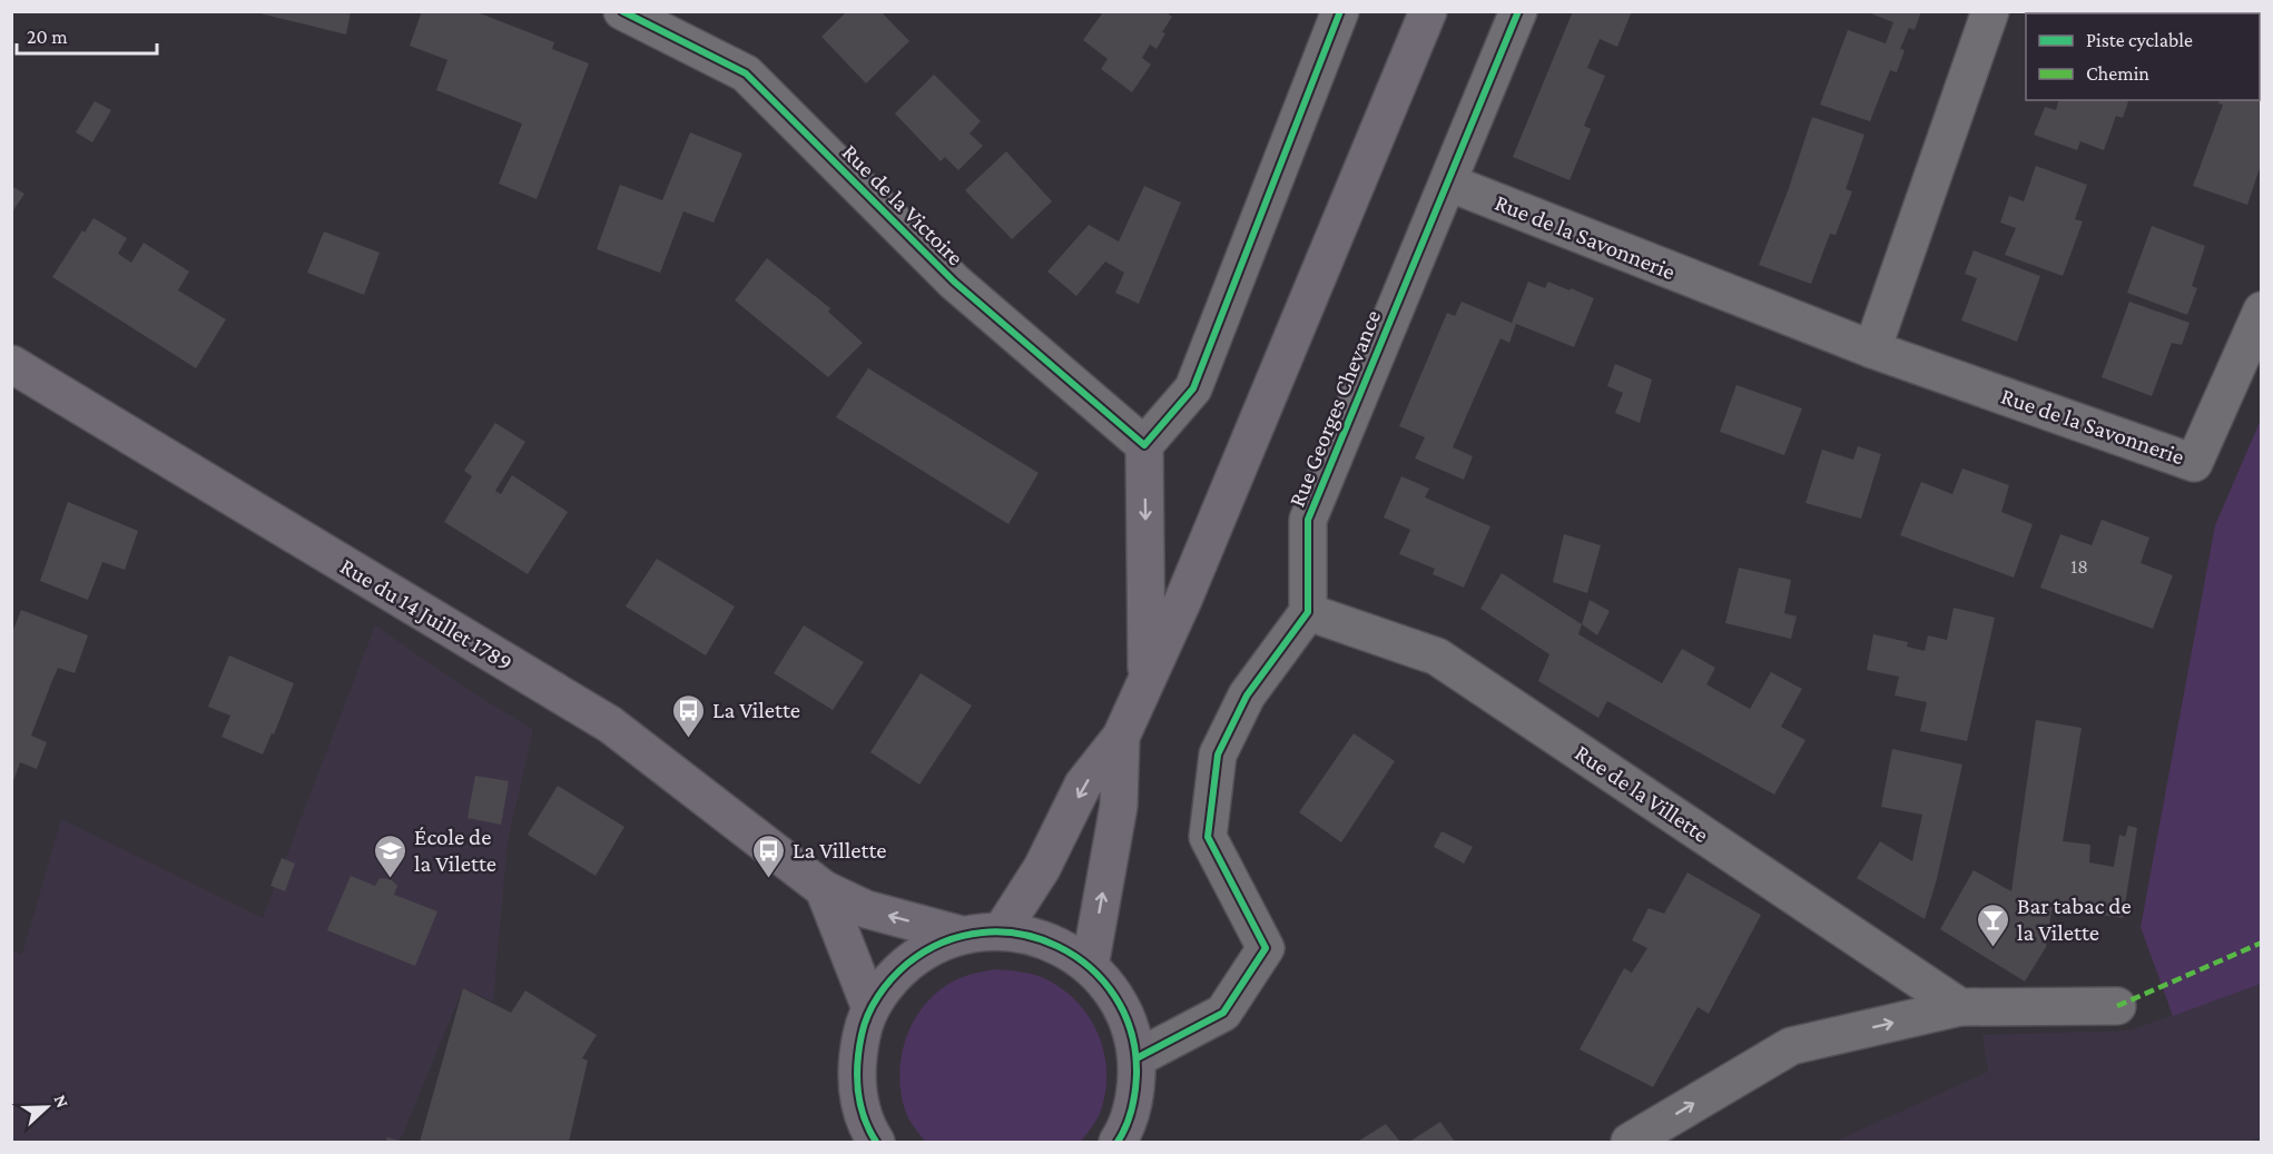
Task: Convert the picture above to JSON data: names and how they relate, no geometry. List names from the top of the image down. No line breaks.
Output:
{"streets":{"main road":["Rue du 14 Juillet 1789"],"street":["Rue de la Victoire","Rue de la Savonnerie","Rue Georges Chevance","Rue de la Villette"]},"crossings":[["Rue de la Savonnerie","Rue Georges Chevance"],["Rue Georges Chevance","Rue de la Villette"]],"places":{"bus stop":["La Vilette","La Villette"],"school or university":["École de la Vilette"],"bar":["Bar tabac de la Vilette"]},"house_numbers":["18"],"legend":["Piste cyclable","Chemin"],"scale_bar":"20 m","north":"right"}
